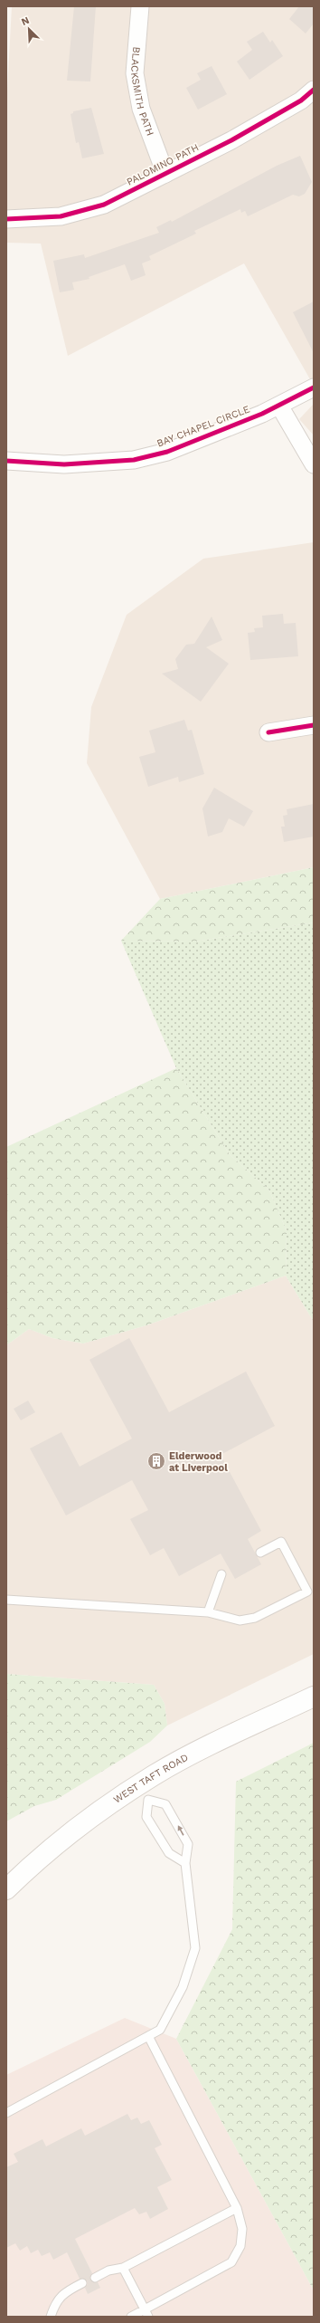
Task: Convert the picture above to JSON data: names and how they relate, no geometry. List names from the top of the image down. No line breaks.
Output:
{"streets":{"main road":["WEST TAFT ROAD"],"street":["BLACKSMITH PATH","PALOMINO PATH","BAY CHAPEL CIRCLE"]},"crossings":[["BLACKSMITH PATH","PALOMINO PATH"]],"places":{"building":["Elderwood at Liverpool"]},"north":"top left"}
